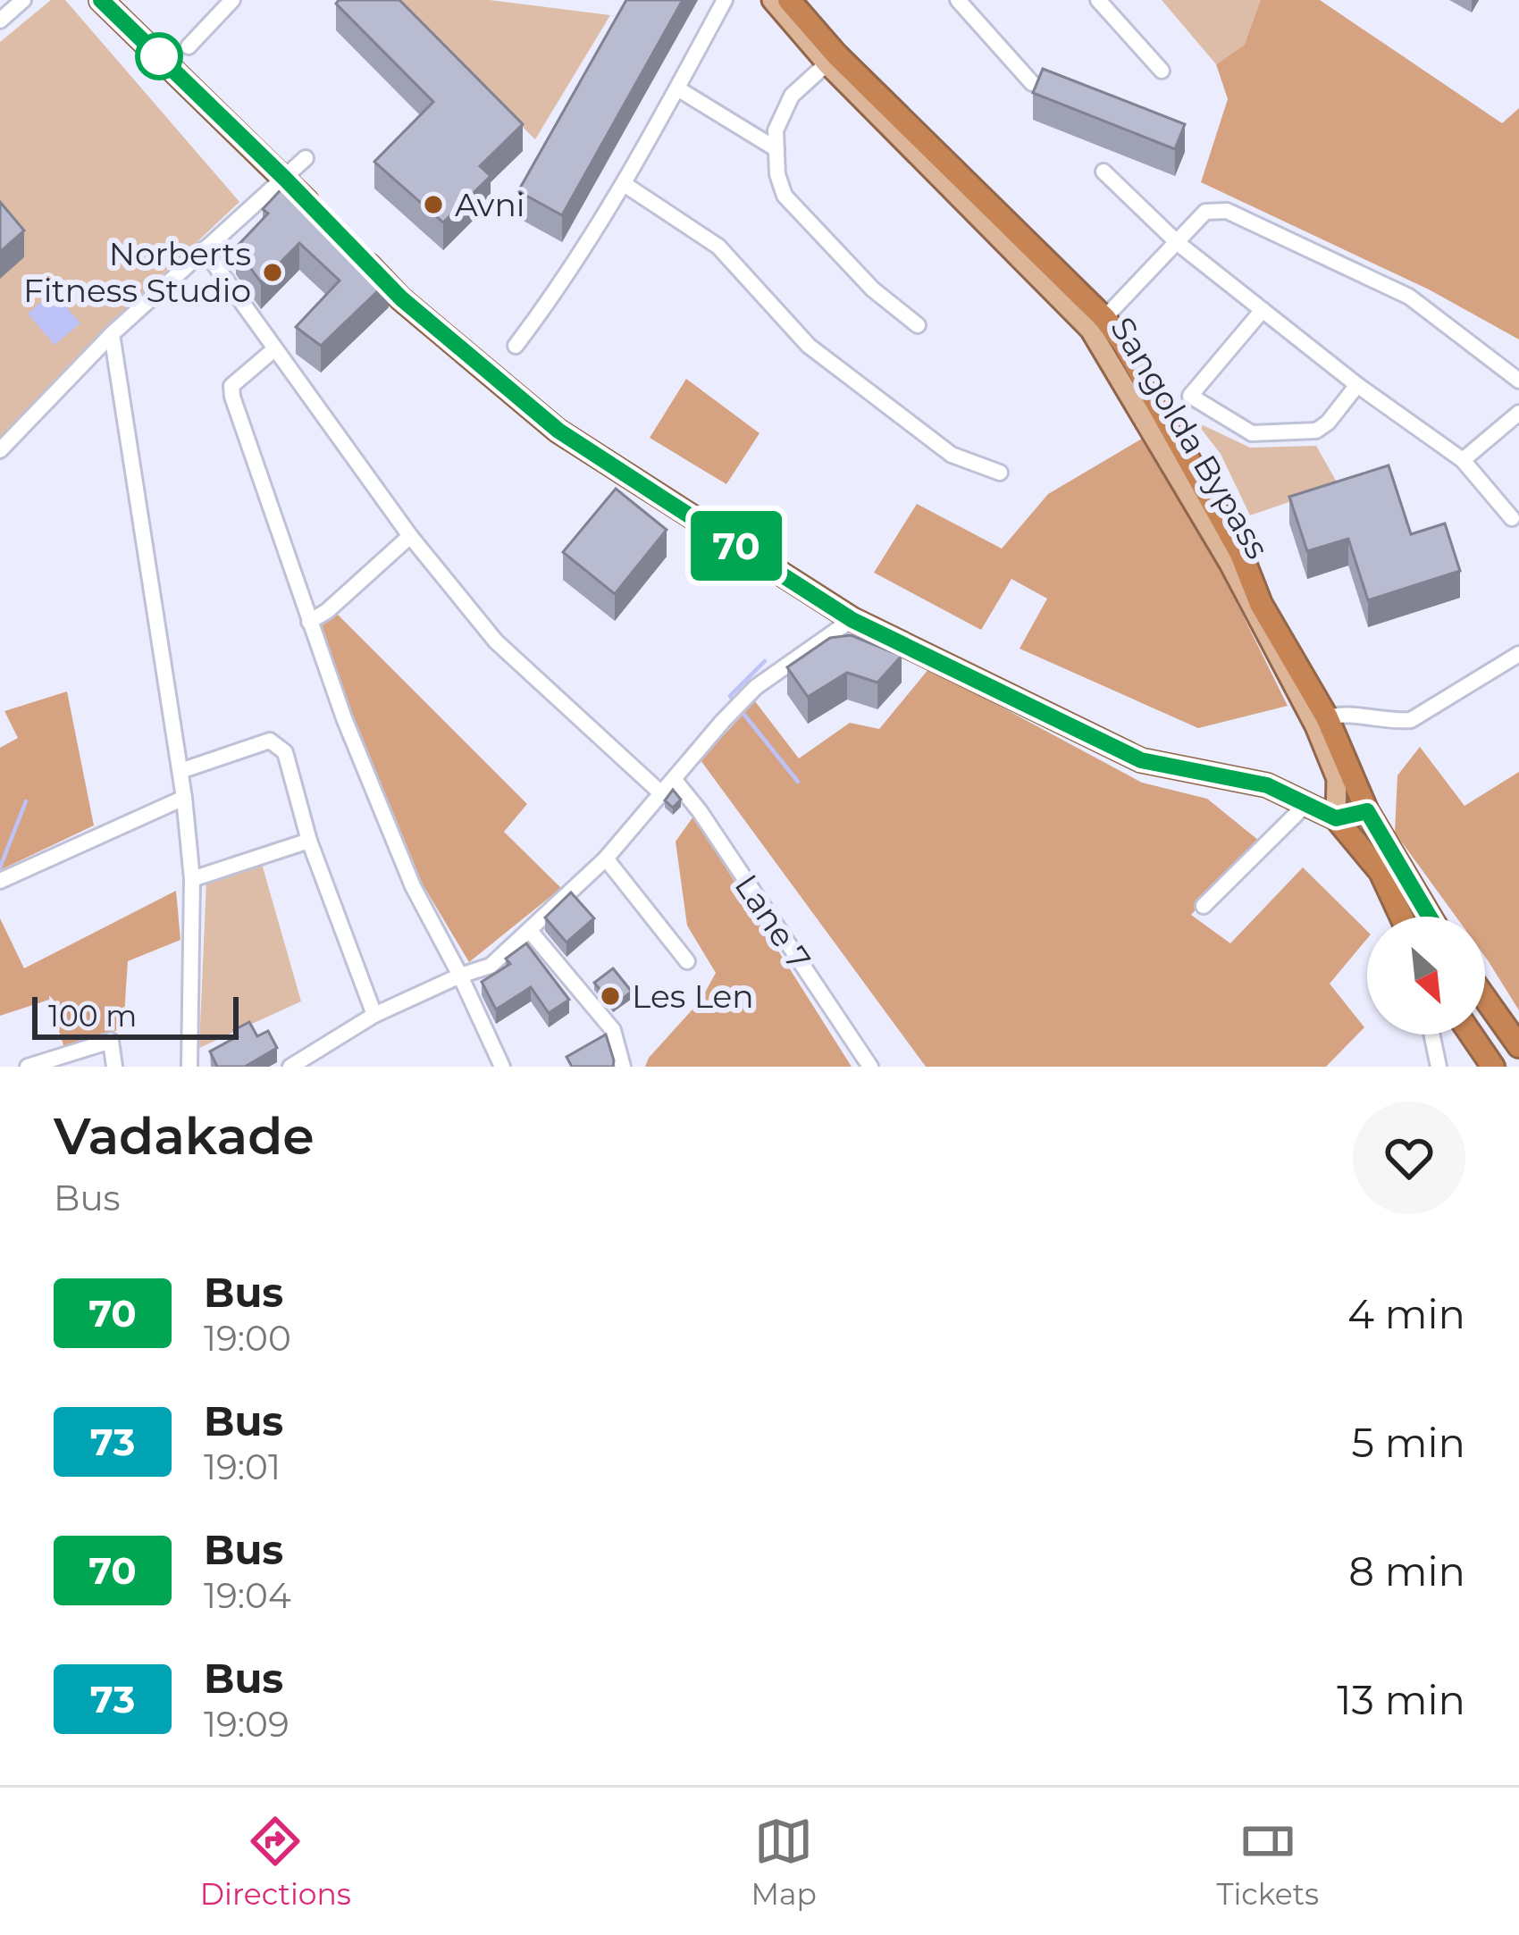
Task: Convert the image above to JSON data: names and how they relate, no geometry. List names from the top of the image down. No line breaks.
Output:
{"streets":{"highway":["Sangolda Bypass"],"street":["Lane 7"]},"places":["Avni","Norberts Fitness Studio","Les Len"],"lines":["bus line 70"],"scale_bar":"100 m","north":"bottom right","page":{"on_map":"70","scale":"100 m","heading":["Vadakade","Bus"],"list":[{"mark":"70","name":"Bus","note":"19:00","value":"4 min"},{"mark":"73","name":"Bus","note":"19:01","value":"5 min"},{"mark":"70","name":"Bus","note":"19:04","value":"8 min"},{"mark":"73","name":"Bus","note":"19:09","value":"13 min"}],"tabs":["Directions","Map","Tickets"]}}
